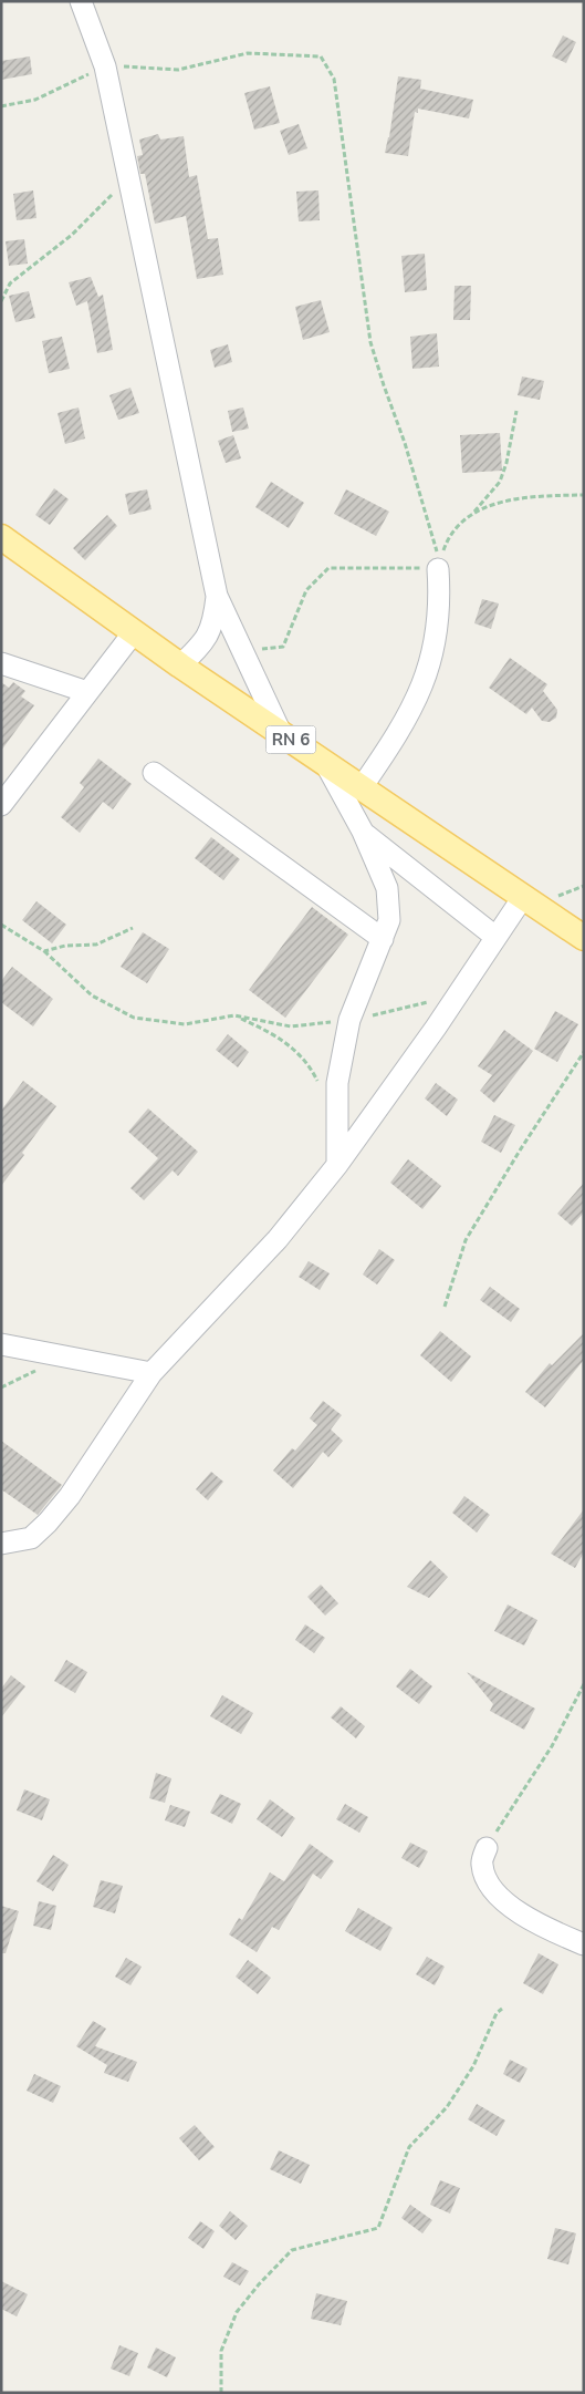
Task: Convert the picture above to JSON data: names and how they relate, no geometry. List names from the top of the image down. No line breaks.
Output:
{"streets":{"main road":["RN 6"]}}
